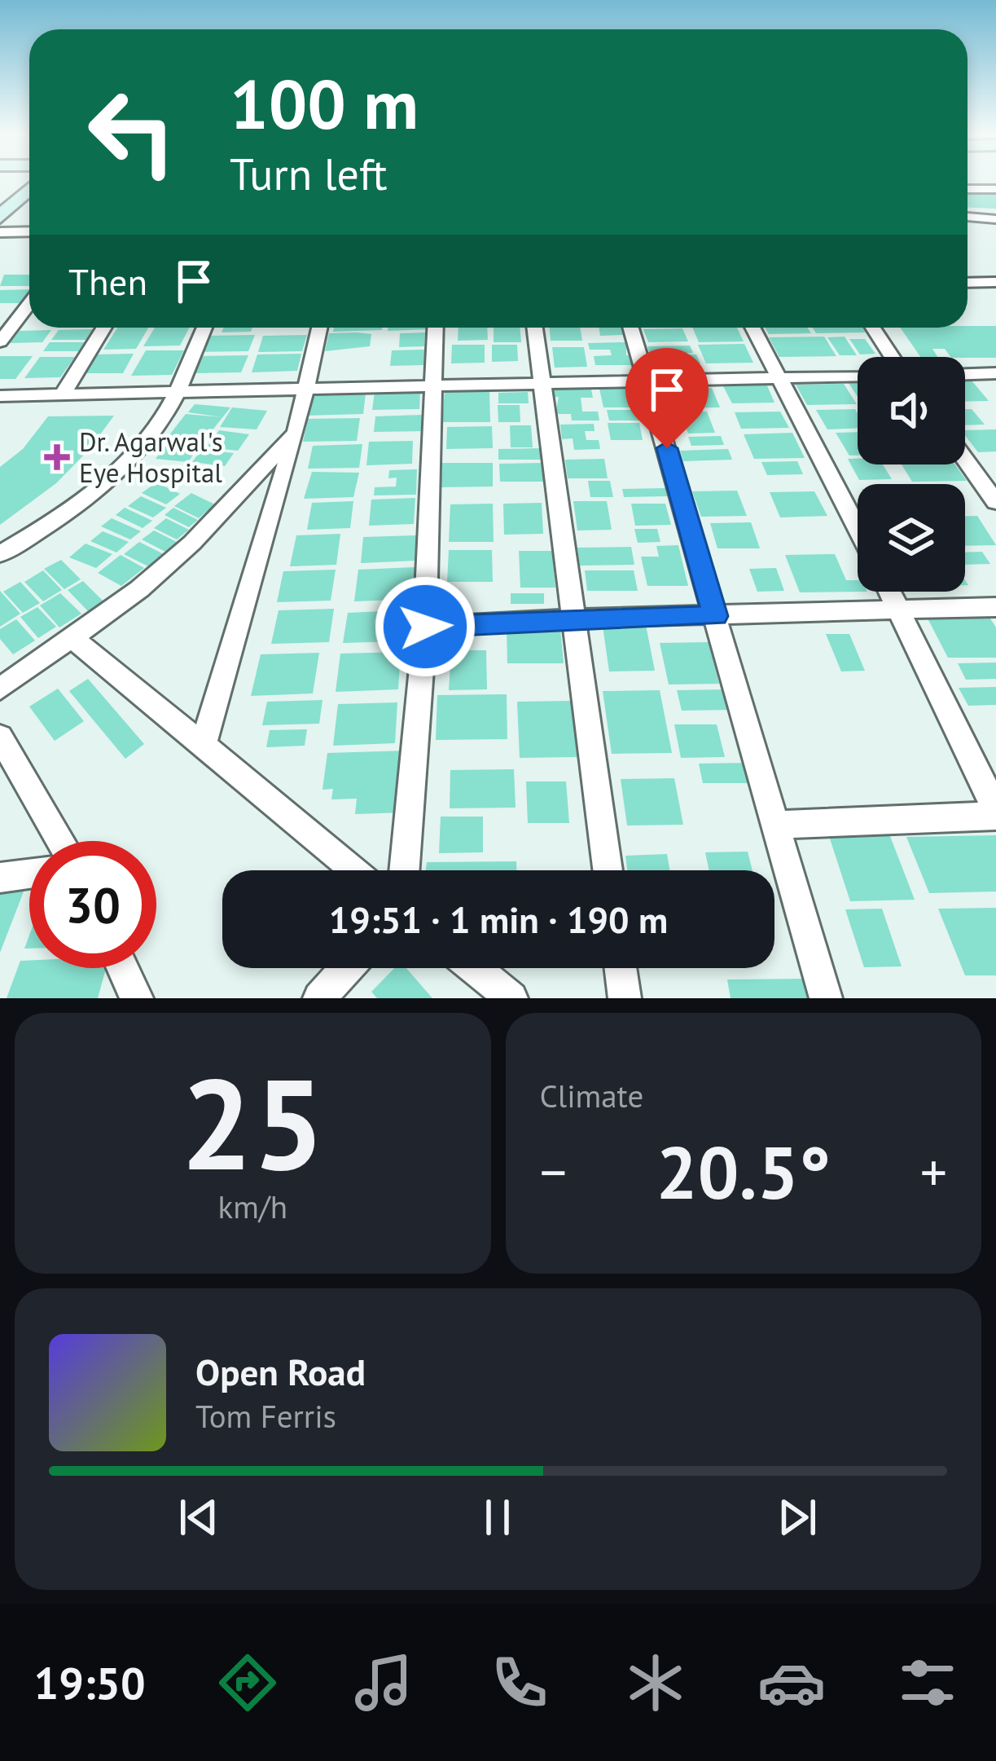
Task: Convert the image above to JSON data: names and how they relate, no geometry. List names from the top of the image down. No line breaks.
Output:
{"places":{"health":["Dr. Agarwal's Eye Hospital"]},"page":{"turn":["100 m","Turn left"],"then":"Then","limit":"30","trip":"19:51 · 1 min · 190 m","tile":[["25","km/h"],"Climate"],"heat":["−","20.5°","+"],"song":["Open Road","Tom Ferris"],"tabs":"19:50"}}
